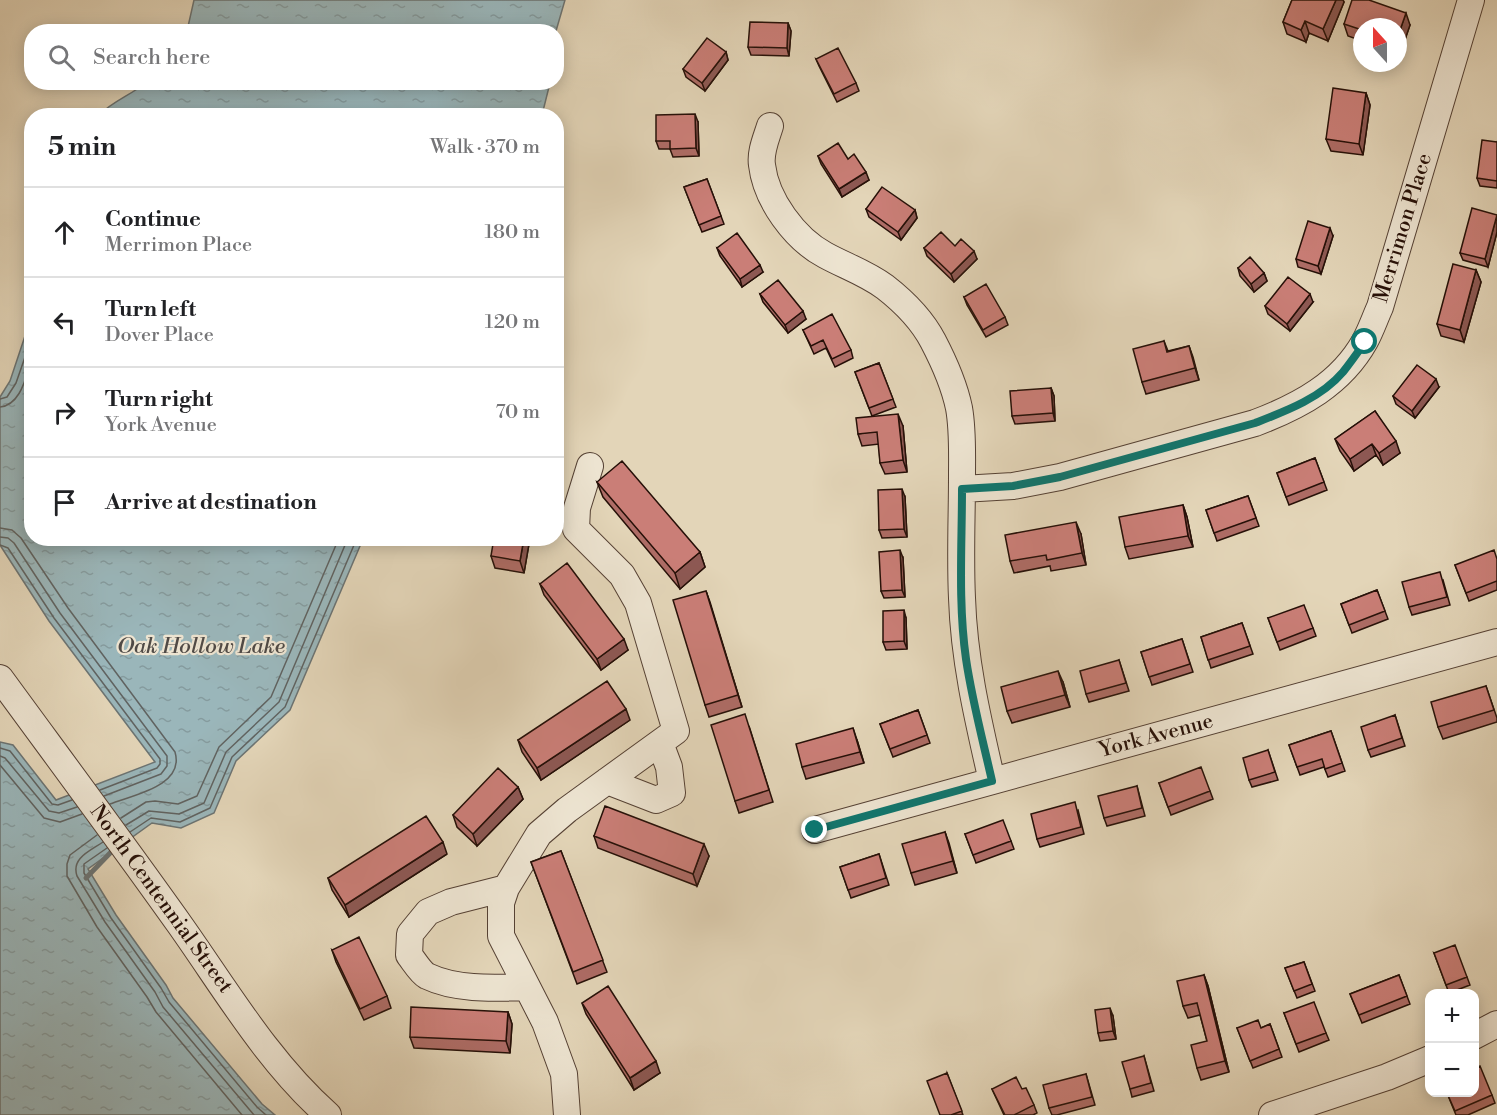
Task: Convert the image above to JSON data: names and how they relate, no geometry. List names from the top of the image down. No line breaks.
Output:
{"streets":{"street":["Merrimon Place","York Avenue","North Centennial Street"]},"water":["Oak Hollow Lake"],"north":"top","page":{"search":"Search here","heading":["5 min","Walk · 370 m"],"list":[["Continue","Merrimon Place","180 m"],["Turn left","Dover Place","120 m"],["Turn right","York Avenue","70 m"],"Arrive at destination"],"map_buttons":["+","−"]}}
